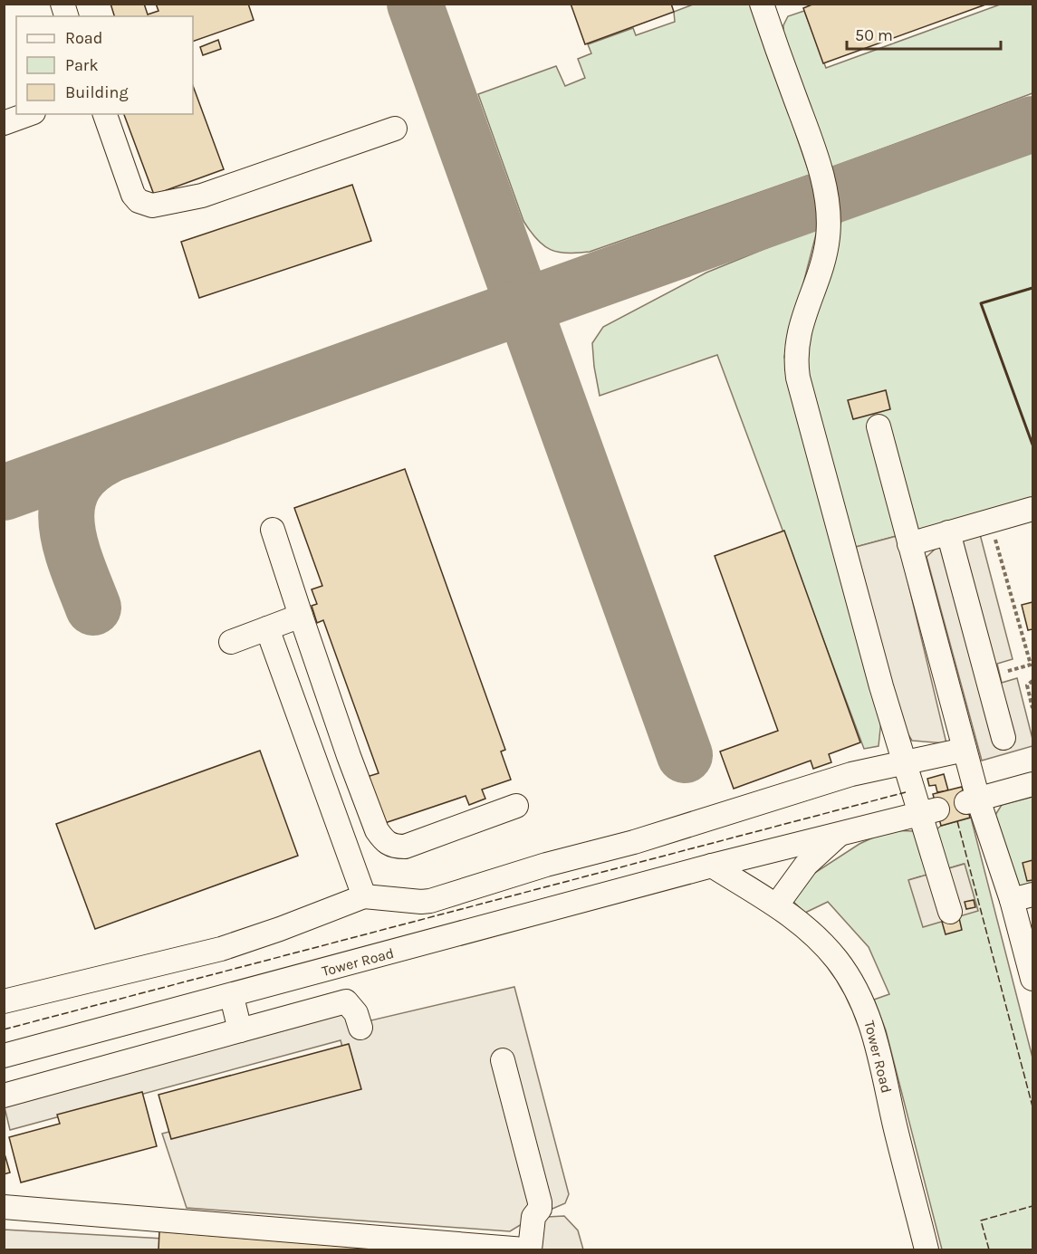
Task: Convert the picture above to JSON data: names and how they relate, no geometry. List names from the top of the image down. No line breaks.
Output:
{"streets":{"street":["Tower Road"]},"legend":["Road","Park","Building"],"scale_bar":"50 m"}
